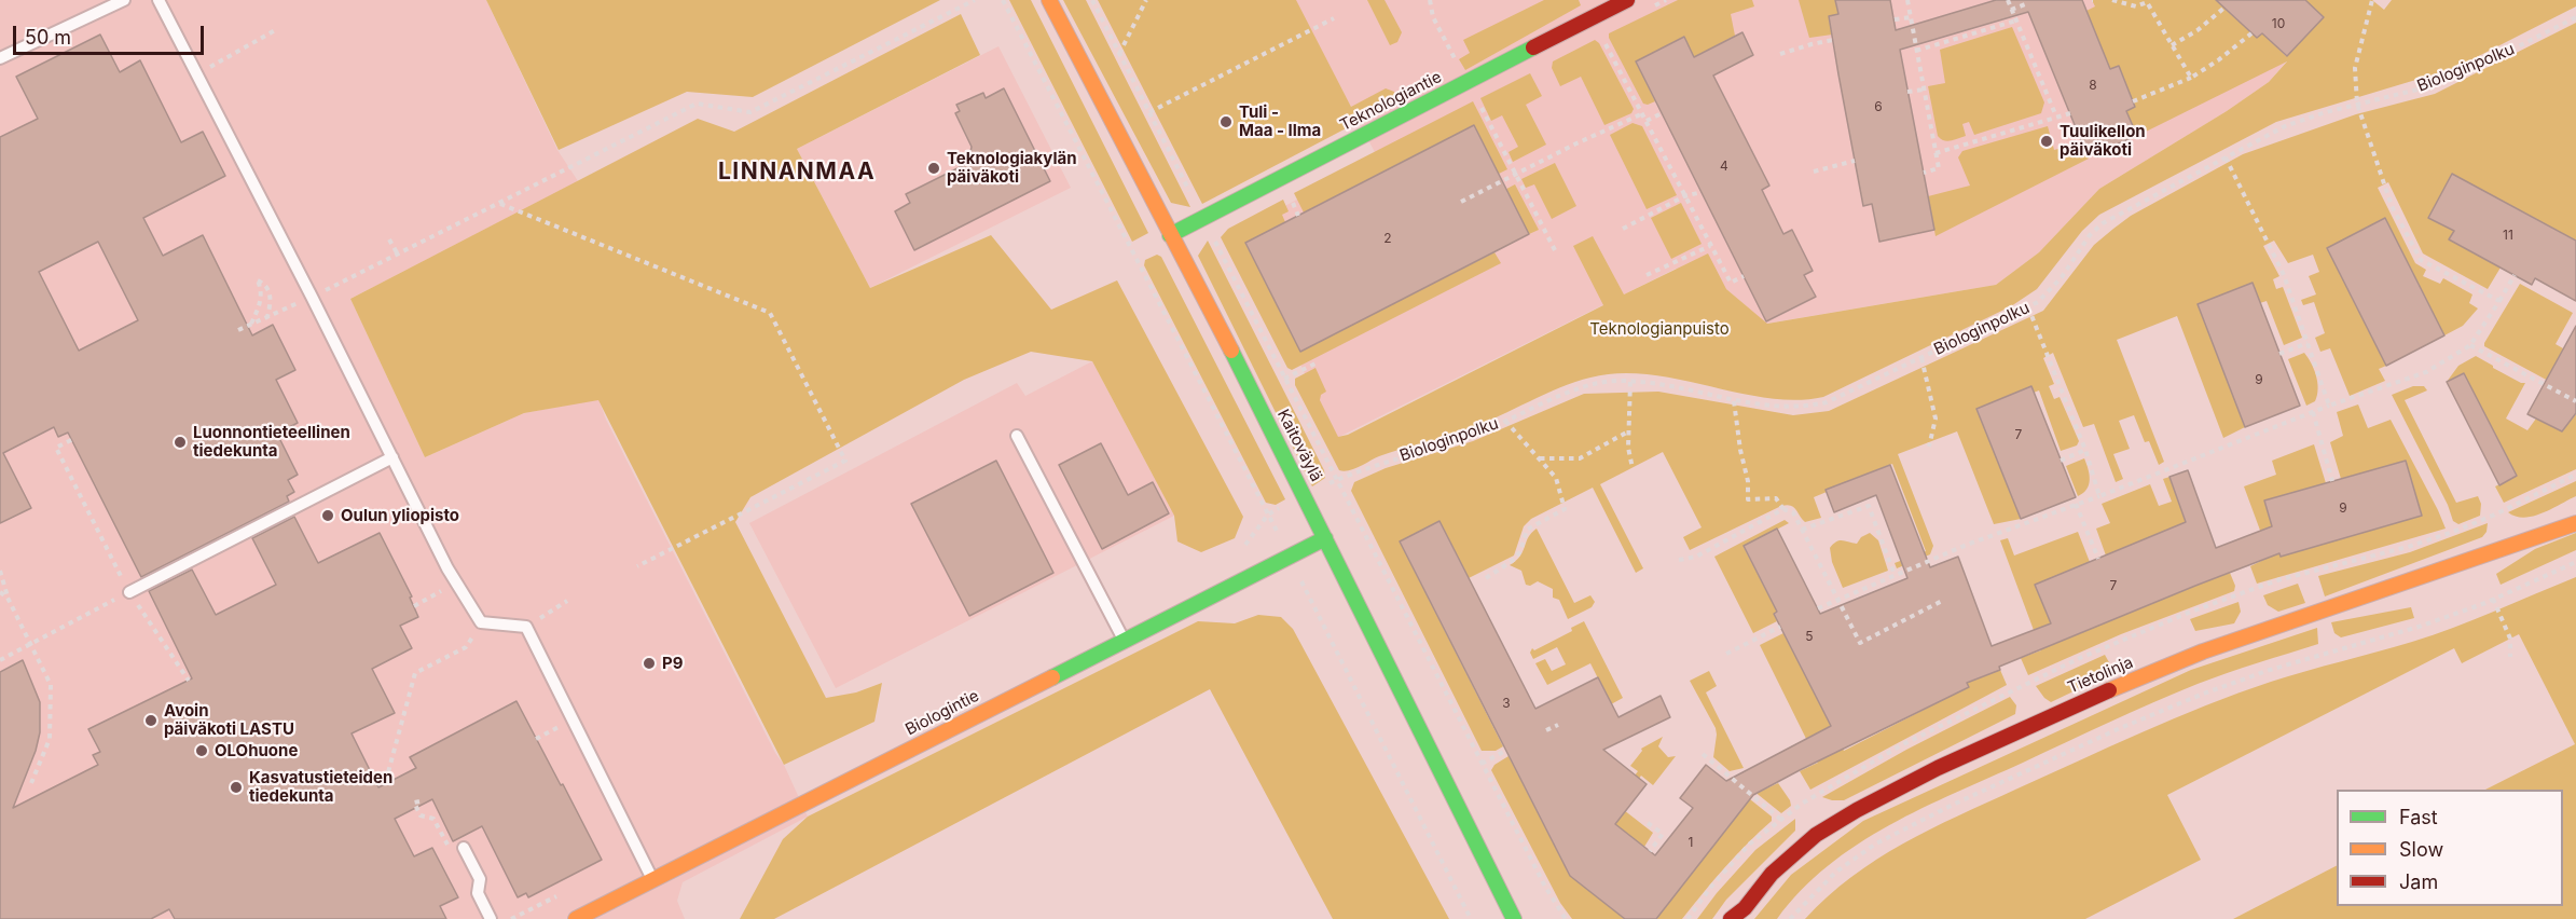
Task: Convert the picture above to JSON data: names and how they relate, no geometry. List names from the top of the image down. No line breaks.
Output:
{"streets":{"street":["Teknologiantie","Kaitoväylä","Tietolinja","Biologintie"],"path":["Biologinpolku"]},"crossings":[["Teknologiantie","Kaitoväylä"],["Kaitoväylä","Biologintie"]],"districts":["LINNANMAA"],"parks":["Teknologianpuisto"],"places":["Tuli - Maa - Ilma","Tuulikellon päiväkoti","Teknologiakylän päiväkoti","Luonnontieteellinen tiedekunta","Oulun yliopisto","P9","Avoin päiväkoti LASTU","OLOhuone","Kasvatustieteiden tiedekunta"],"house_numbers":["10","8","6","4","11","2","9","7","9","7","5","3","1"],"legend":["Fast","Slow","Jam"],"scale_bar":"50 m"}
